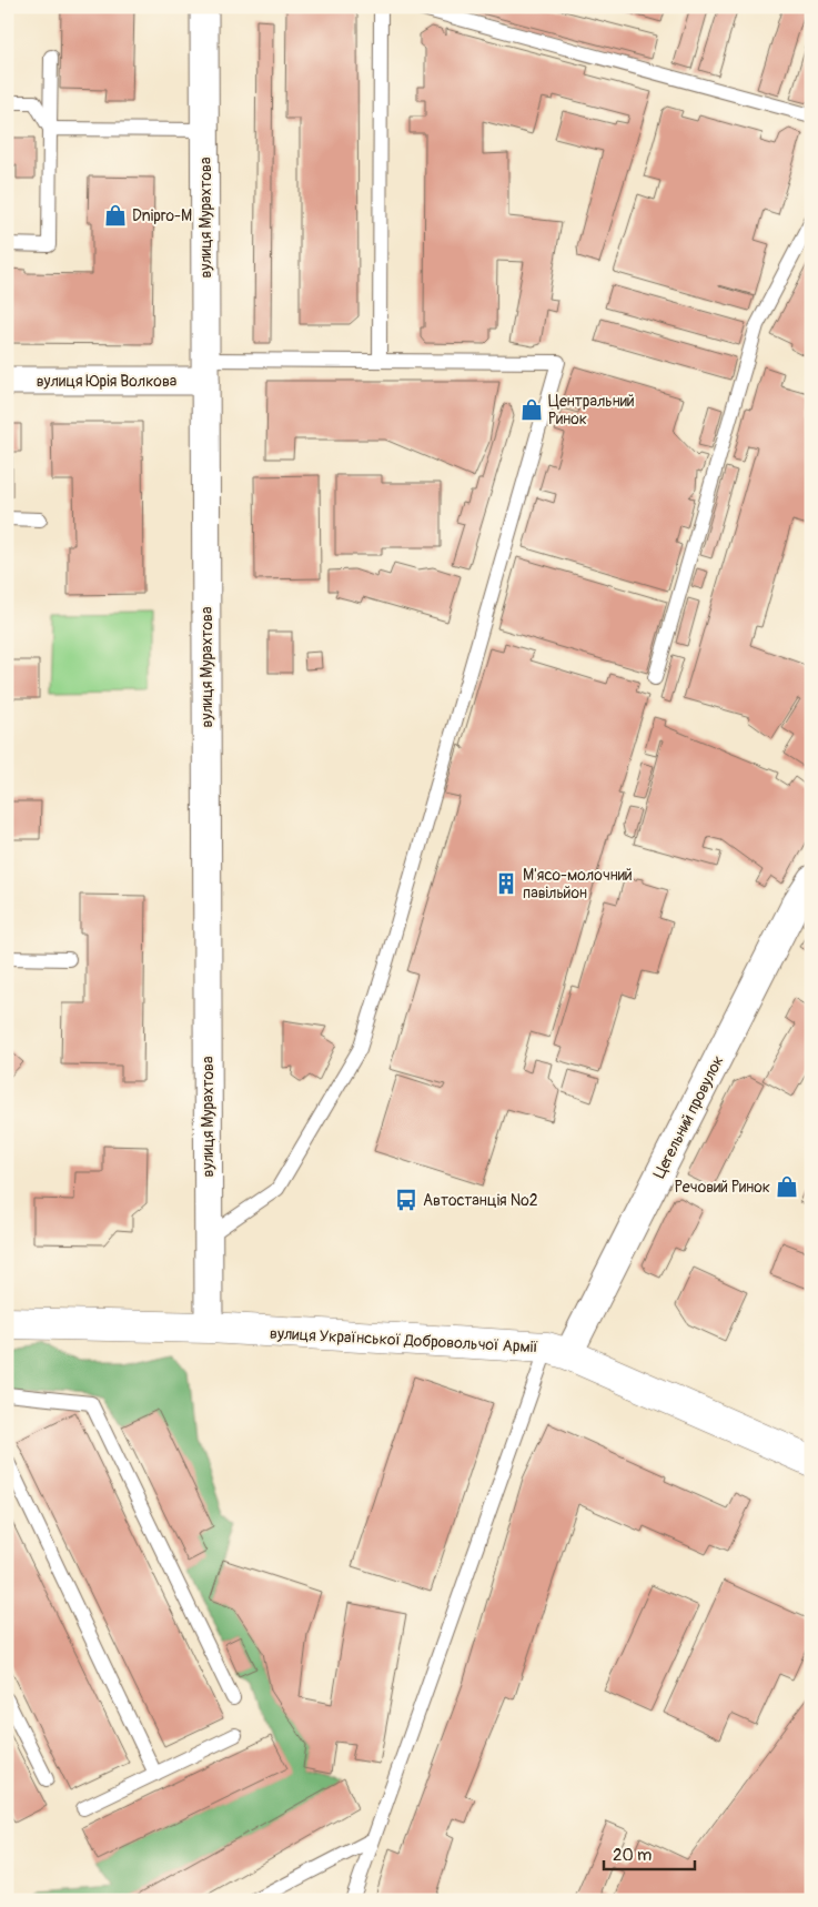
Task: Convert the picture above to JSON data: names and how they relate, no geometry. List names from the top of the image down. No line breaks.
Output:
{"streets":{"street":["вулиця Мурахтова","вулиця Юрія Волкова","Цегельний провулок","вулиця Української Добровольчої Армії"]},"crossings":[["вулиця Мурахтова","вулиця Юрія Волкова"],["вулиця Мурахтова","вулиця Української Добровольчої Армії"],["Цегельний провулок","вулиця Української Добровольчої Армії"]],"places":{"shop":["Dnipro-M","Центральний Ринок","Речовий Ринок"],"building":["М'ясо-молочний павільйон"],"bus stop":["Автостанція №2"]},"scale_bar":"20 m"}
